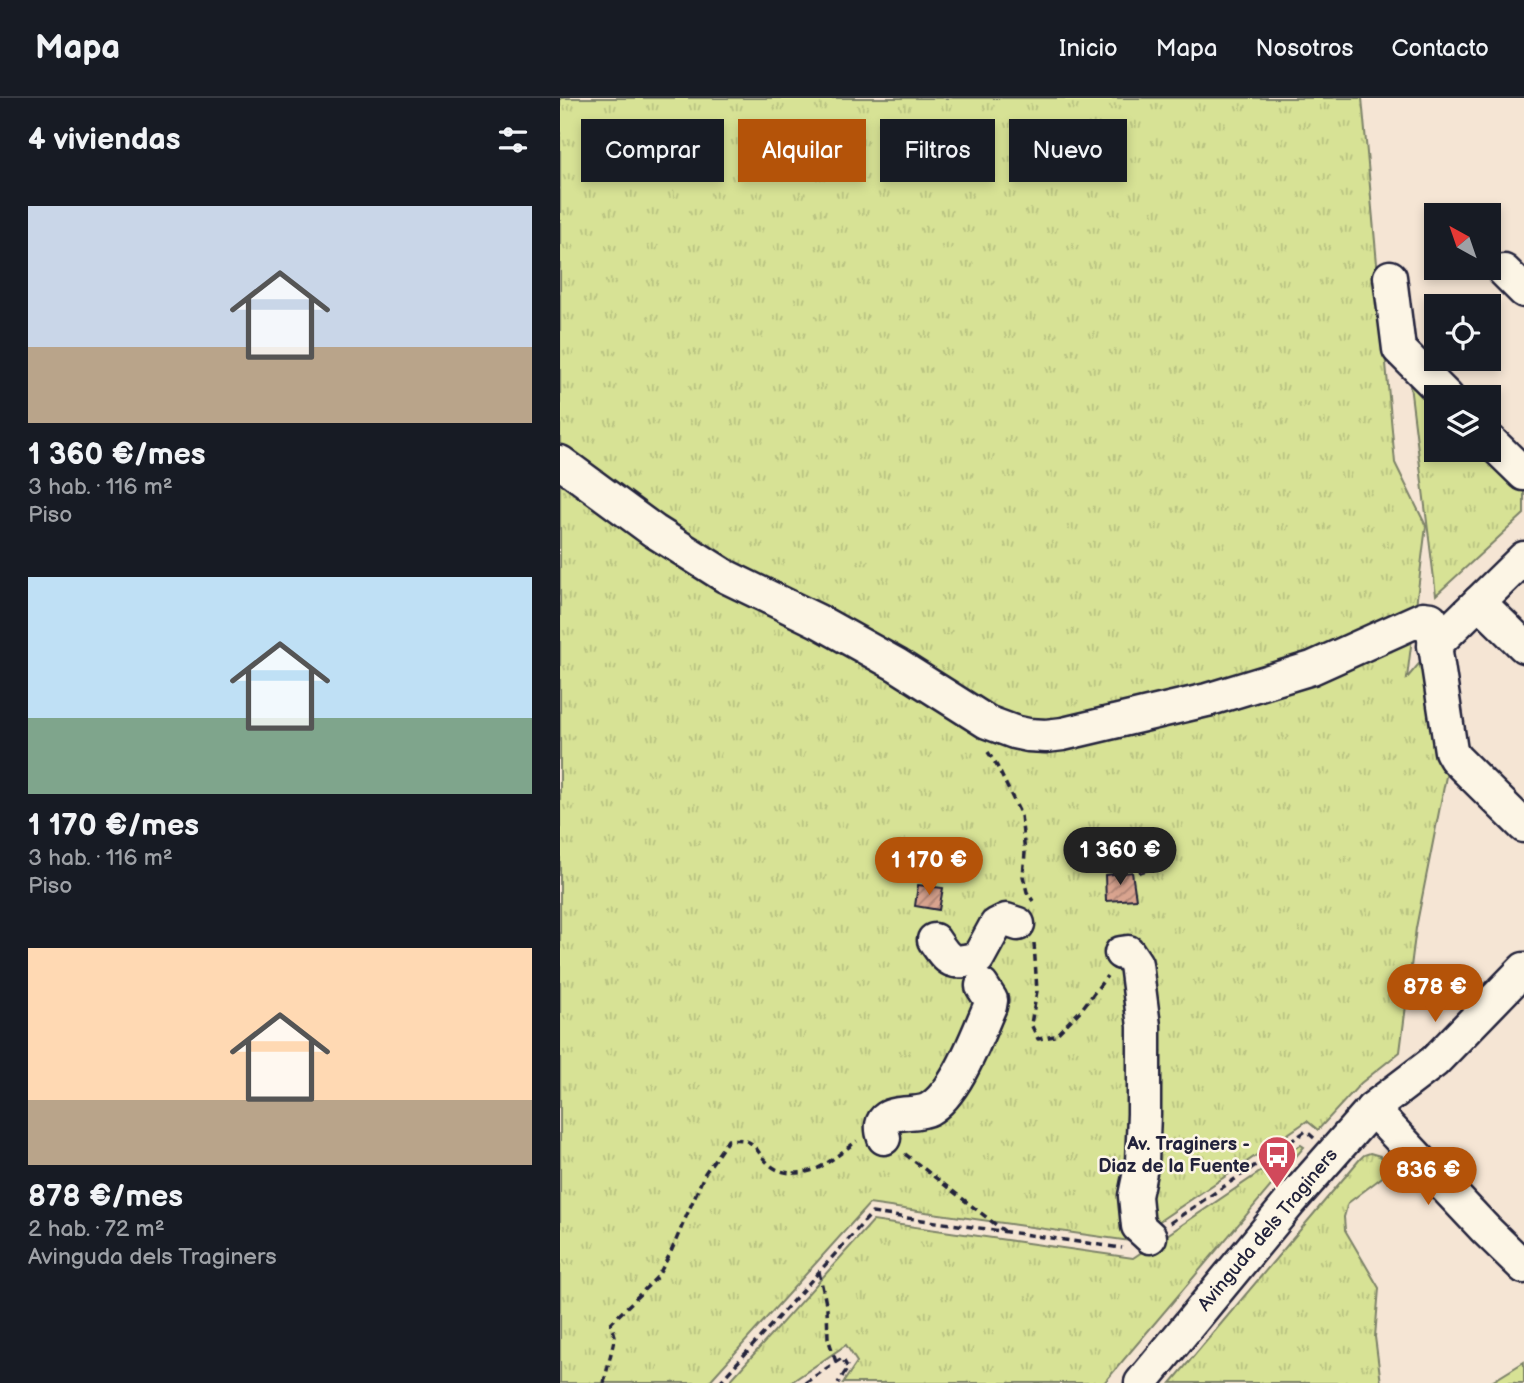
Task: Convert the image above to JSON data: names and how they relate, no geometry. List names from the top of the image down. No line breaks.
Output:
{"streets":{"street":["Avinguda dels Traginers"]},"places":{"bus stop":["Av. Traginers - Diaz de la Fuente"]},"north":"top left","page":{"header":"Mapa","nav":["Inicio","Mapa","Nosotros","Contacto"],"heading":"4 viviendas","chip":["Comprar","Alquilar","Filtros","Nuevo"],"list":[{"name":"1 360 €/mes","note":"3 hab. · 116 m² · Piso"},{"name":"1 170 €/mes","note":"3 hab. · 116 m² · Piso"},{"name":"878 €/mes","note":"2 hab. · 72 m² · Avinguda dels Traginers"}],"price":["1 360 €","1 170 €","878 €","836 €"]}}
